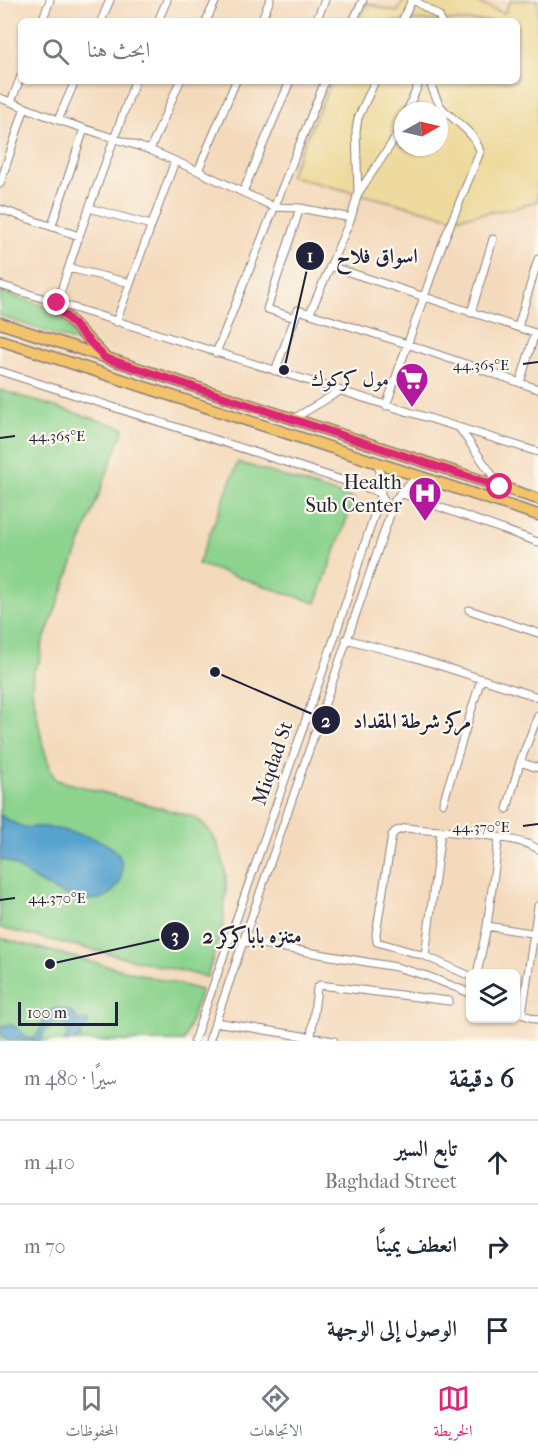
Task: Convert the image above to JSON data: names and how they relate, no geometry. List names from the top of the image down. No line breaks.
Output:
{"streets":{"street":["Miqdad St"]},"places":{"other":["اسواق فلاح","مركز شرطة المقداد","متنزه باباكركر 2"],"supermarket":["مول كركوك"],"hospital":["Health Sub Center"]},"scale_bar":"100 m","north":"right","page":{"search":"ابحث هنا","scale":"100 m","heading":["6 دقيقة","سيرًا · 480 m"],"list":[["تابع السير","Baghdad Street","410 m"],["انعطف يمينًا","70 m"],"الوصول إلى الوجهة"],"nav":["الخريطة","الاتجاهات","المحفوظات"]},"coordinates":["44.365°E","44.370°E"]}
